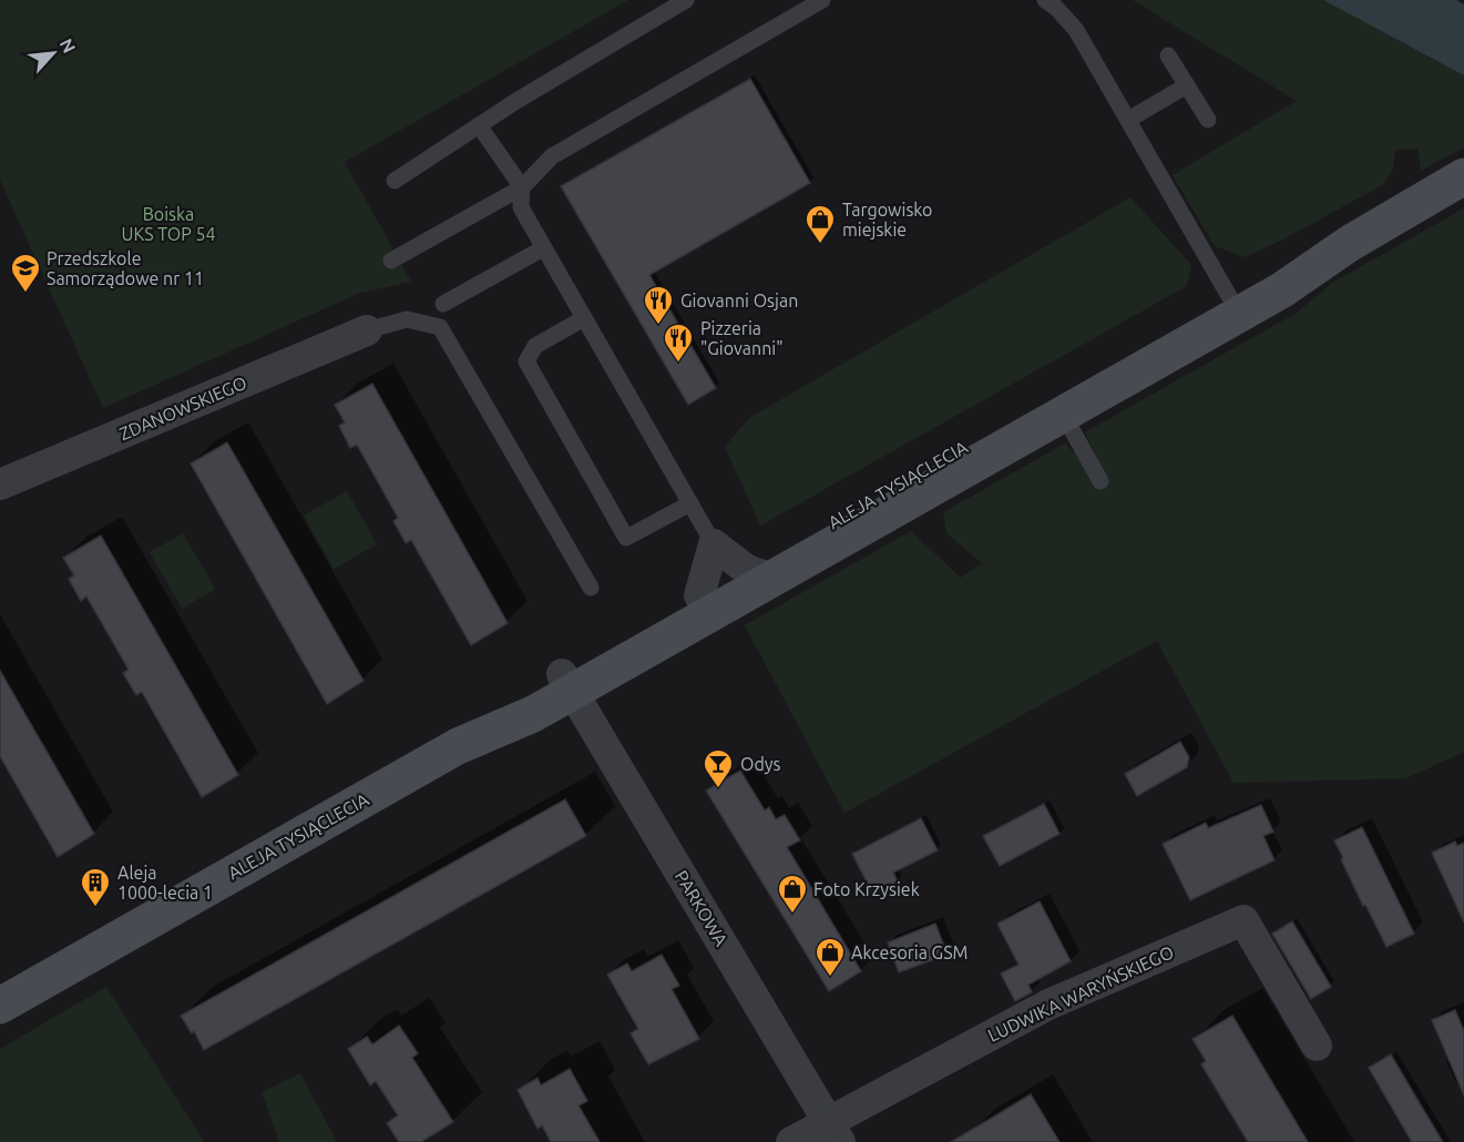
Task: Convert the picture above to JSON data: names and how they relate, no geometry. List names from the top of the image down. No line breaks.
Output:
{"streets":{"street":["ZDANOWSKIEGO","ALEJA TYSIĄCLECIA","PARKOWA","LUDWIKA WARYŃSKIEGO"]},"crossings":[["ALEJA TYSIĄCLECIA","PARKOWA"],["PARKOWA","LUDWIKA WARYŃSKIEGO"]],"parks":["Boiska UKS TOP 54"],"places":{"shop":["Targowisko miejskie","Foto Krzysiek","Akcesoria GSM"],"school or university":["Przedszkole Samorządowe nr 11"],"restaurant":["Giovanni Osjan","Pizzeria \"Giovanni\""],"bar":["Odys"],"building":["Aleja 1000-lecia 1"]},"north":"top right"}
